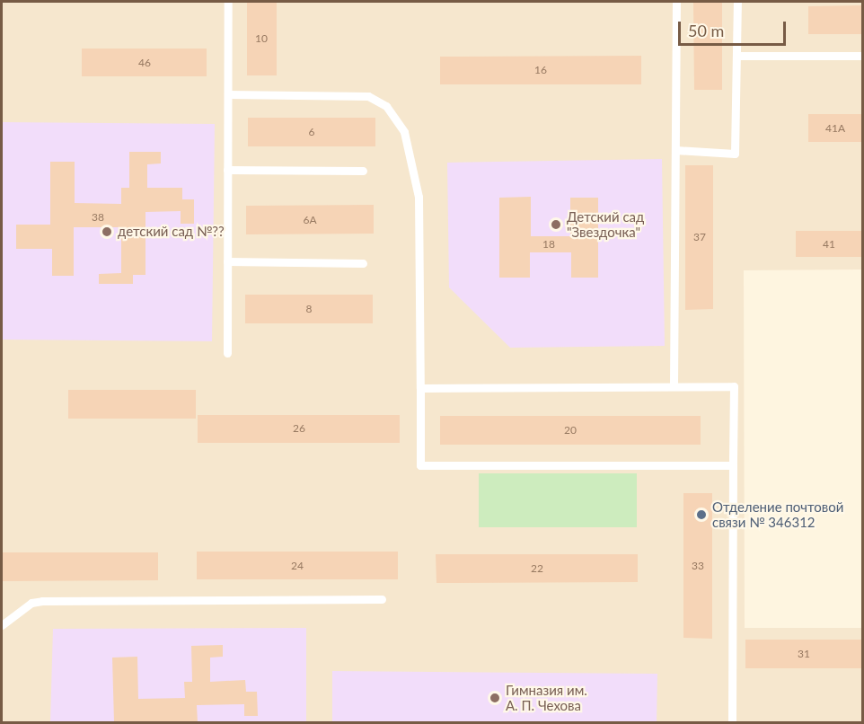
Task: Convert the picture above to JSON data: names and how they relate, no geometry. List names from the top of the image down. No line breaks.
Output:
{"places":["Детский сад \"Звездочка\"","детский сад №??","Отделение почтовой связи № 346312","Гимназия им. А. П. Чехова"],"house_numbers":["10","46","16","41А","6","38","6А","37","18","41","8","26","20","24","33","22","31"],"scale_bar":"50 m"}
